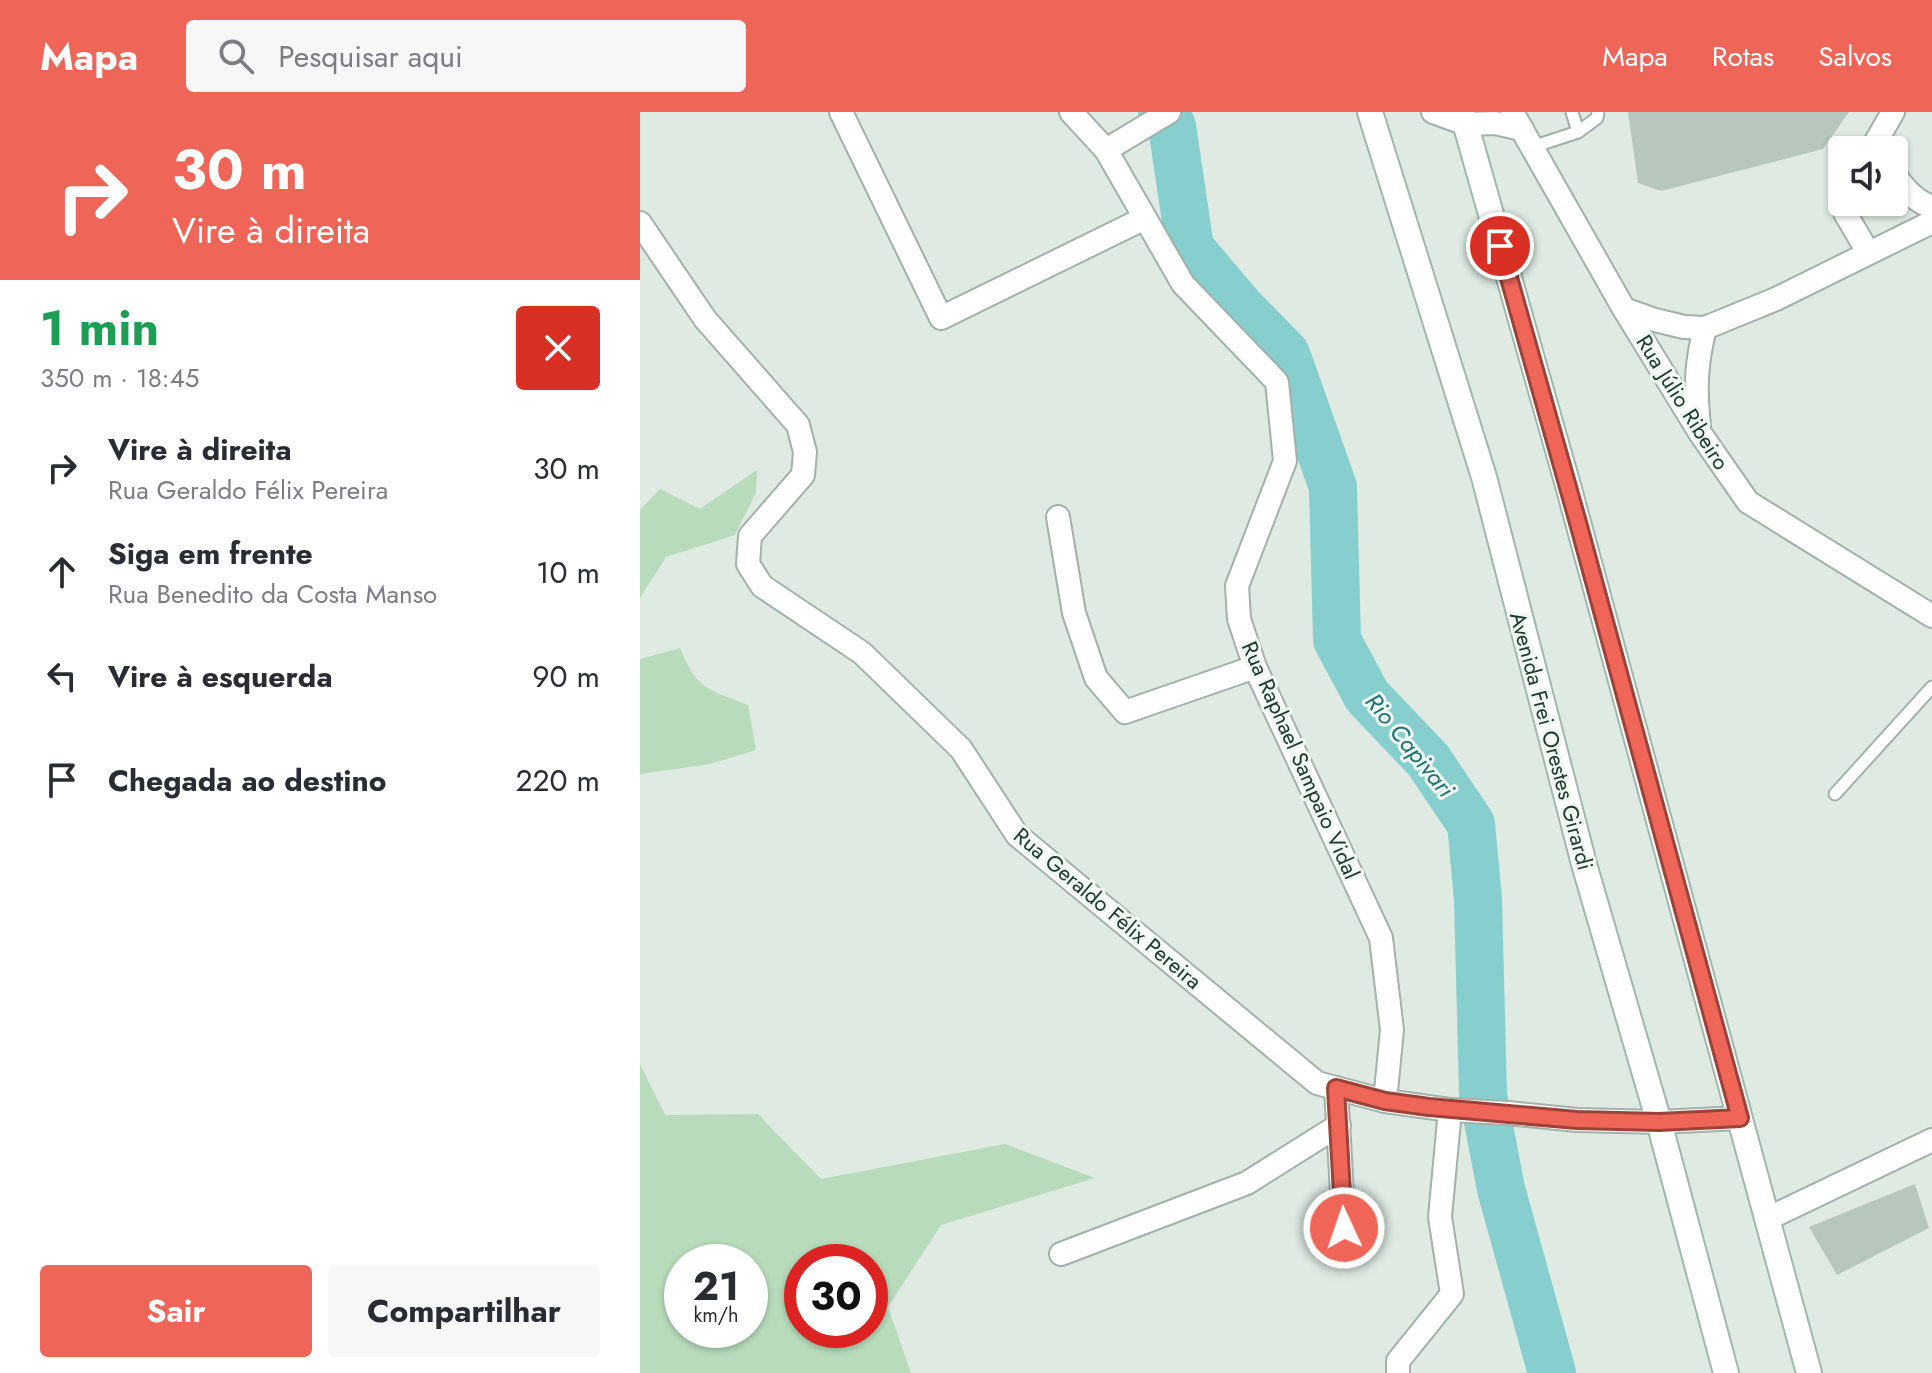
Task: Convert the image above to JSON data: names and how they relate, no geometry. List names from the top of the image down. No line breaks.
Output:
{"streets":{"main road":["Avenida Frei Orestes Girardi"],"street":["Rua Júlio Ribeiro","Rua Raphael Sampaio Vidal","Rua Geraldo Félix Pereira"]},"crossings":[["Avenida Frei Orestes Girardi","Rua Geraldo Félix Pereira"],["Rua Raphael Sampaio Vidal","Rua Geraldo Félix Pereira"]],"water":["Rio Capivari"],"page":{"header":"Mapa","search":"Pesquisar aqui","nav":["Mapa","Rotas","Salvos"],"turn":["30 m","Vire à direita"],"heading":["1 min","350 m · 18:45"],"list":[{"name":"Vire à direita","note":"Rua Geraldo Félix Pereira","value":"30 m"},{"name":"Siga em frente","note":"Rua Benedito da Costa Manso","value":"10 m"},{"name":"Vire à esquerda","value":"90 m"},{"name":"Chegada ao destino","value":"220 m"}],"speed":"21 km/h","limit":"30","buttons":["Sair","Compartilhar"]}}
